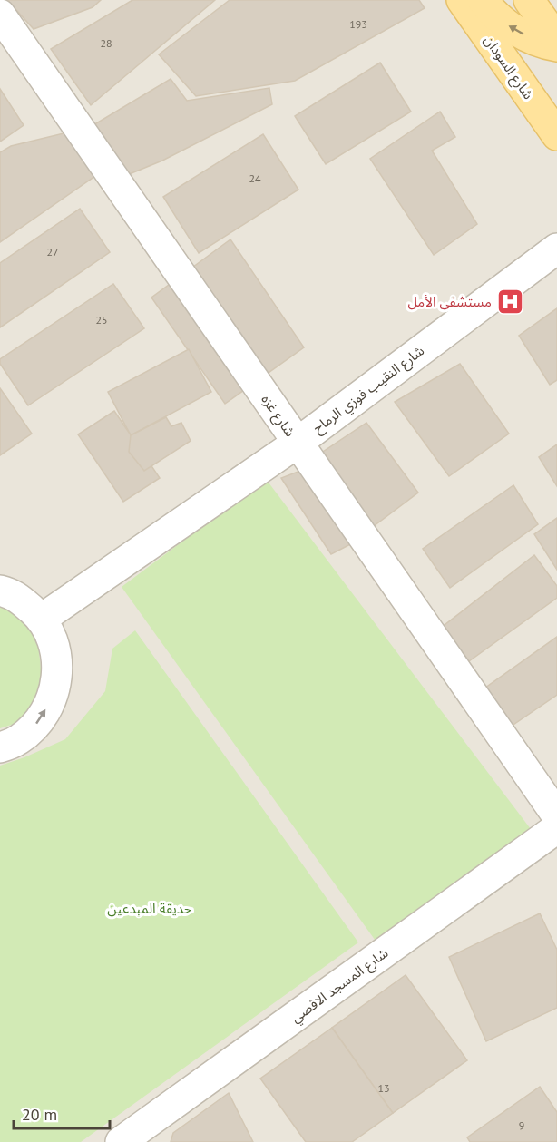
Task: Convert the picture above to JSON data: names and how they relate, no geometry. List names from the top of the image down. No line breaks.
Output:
{"streets":{"main road":["شارع السودان"],"street":["شارع النقيب فوزي الرماح","شارع غزه","شارع المسجد الاقصي"]},"crossings":[["شارع النقيب فوزي الرماح","شارع غزه"]],"parks":["حديقة المبدعين"],"places":{"hospital":["مستشفى الأمل"]},"house_numbers":["193","28","24","27","25","13","9"],"scale_bar":"20 m"}
